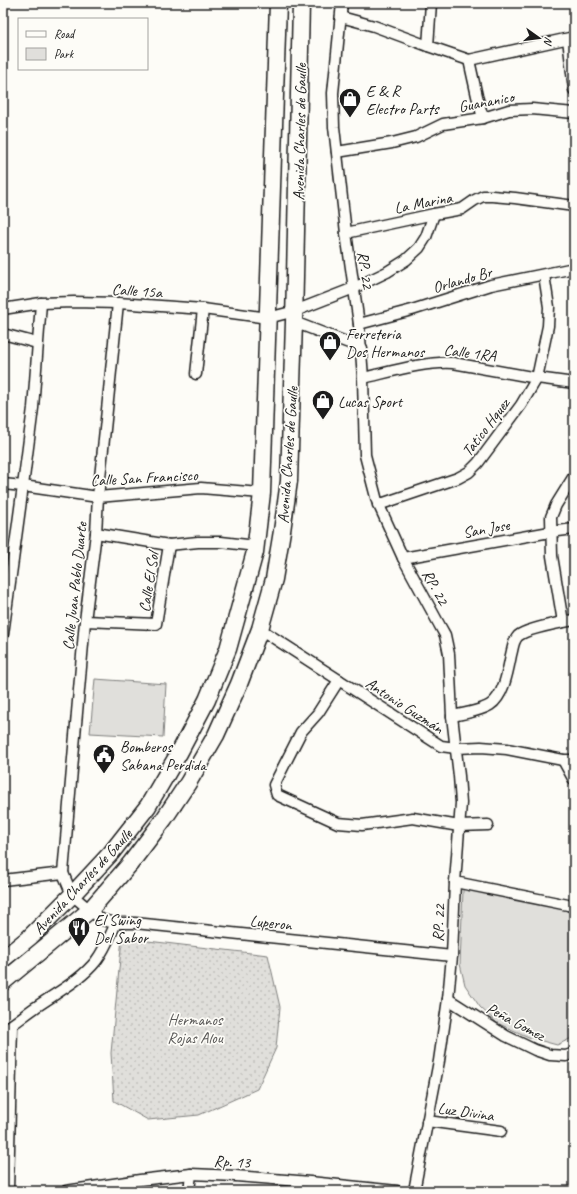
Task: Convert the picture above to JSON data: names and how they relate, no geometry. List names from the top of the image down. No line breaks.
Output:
{"streets":{"main road":["Avenida Charles de Gaulle"],"street":["Guananico","La Marina","RP. 22","Orlando Br","Calle 15a","Calle 1RA","Tatico Hquez","Calle San Francisco","San Jose","Calle El Sol","Calle Juan Pablo Duarte","Antonio Guzmán","Luperon","Peña Gomez","Luz Divina","Rp. 13"]},"crossings":[["Guananico","RP. 22"],["Avenida Charles de Gaulle","Calle 15a"],["Avenida Charles de Gaulle","Calle San Francisco"],["Avenida Charles de Gaulle","Antonio Guzmán"],["Avenida Charles de Gaulle","Luperon"],["La Marina","RP. 22"],["RP. 22","Orlando Br"],["RP. 22","Calle 1RA"],["RP. 22","Tatico Hquez"],["RP. 22","San Jose"],["RP. 22","Antonio Guzmán"],["RP. 22","Luperon"],["RP. 22","Peña Gomez"],["RP. 22","Luz Divina"],["Orlando Br","Tatico Hquez"],["Calle 15a","Calle Juan Pablo Duarte"],["Calle 1RA","Tatico Hquez"],["Calle San Francisco","Calle Juan Pablo Duarte"],["Calle El Sol","Calle Juan Pablo Duarte"]],"parks":["Hermanos Rojas Alou"],"places":{"shop":["E & R Electro Parts","Ferreteria Dos Hermanos","Lucas Sport"],"public building":["Bomberos Sabana Perdida"],"restaurant":["El Swing Del Sabor"]},"legend":["Road","Park"],"north":"right"}
